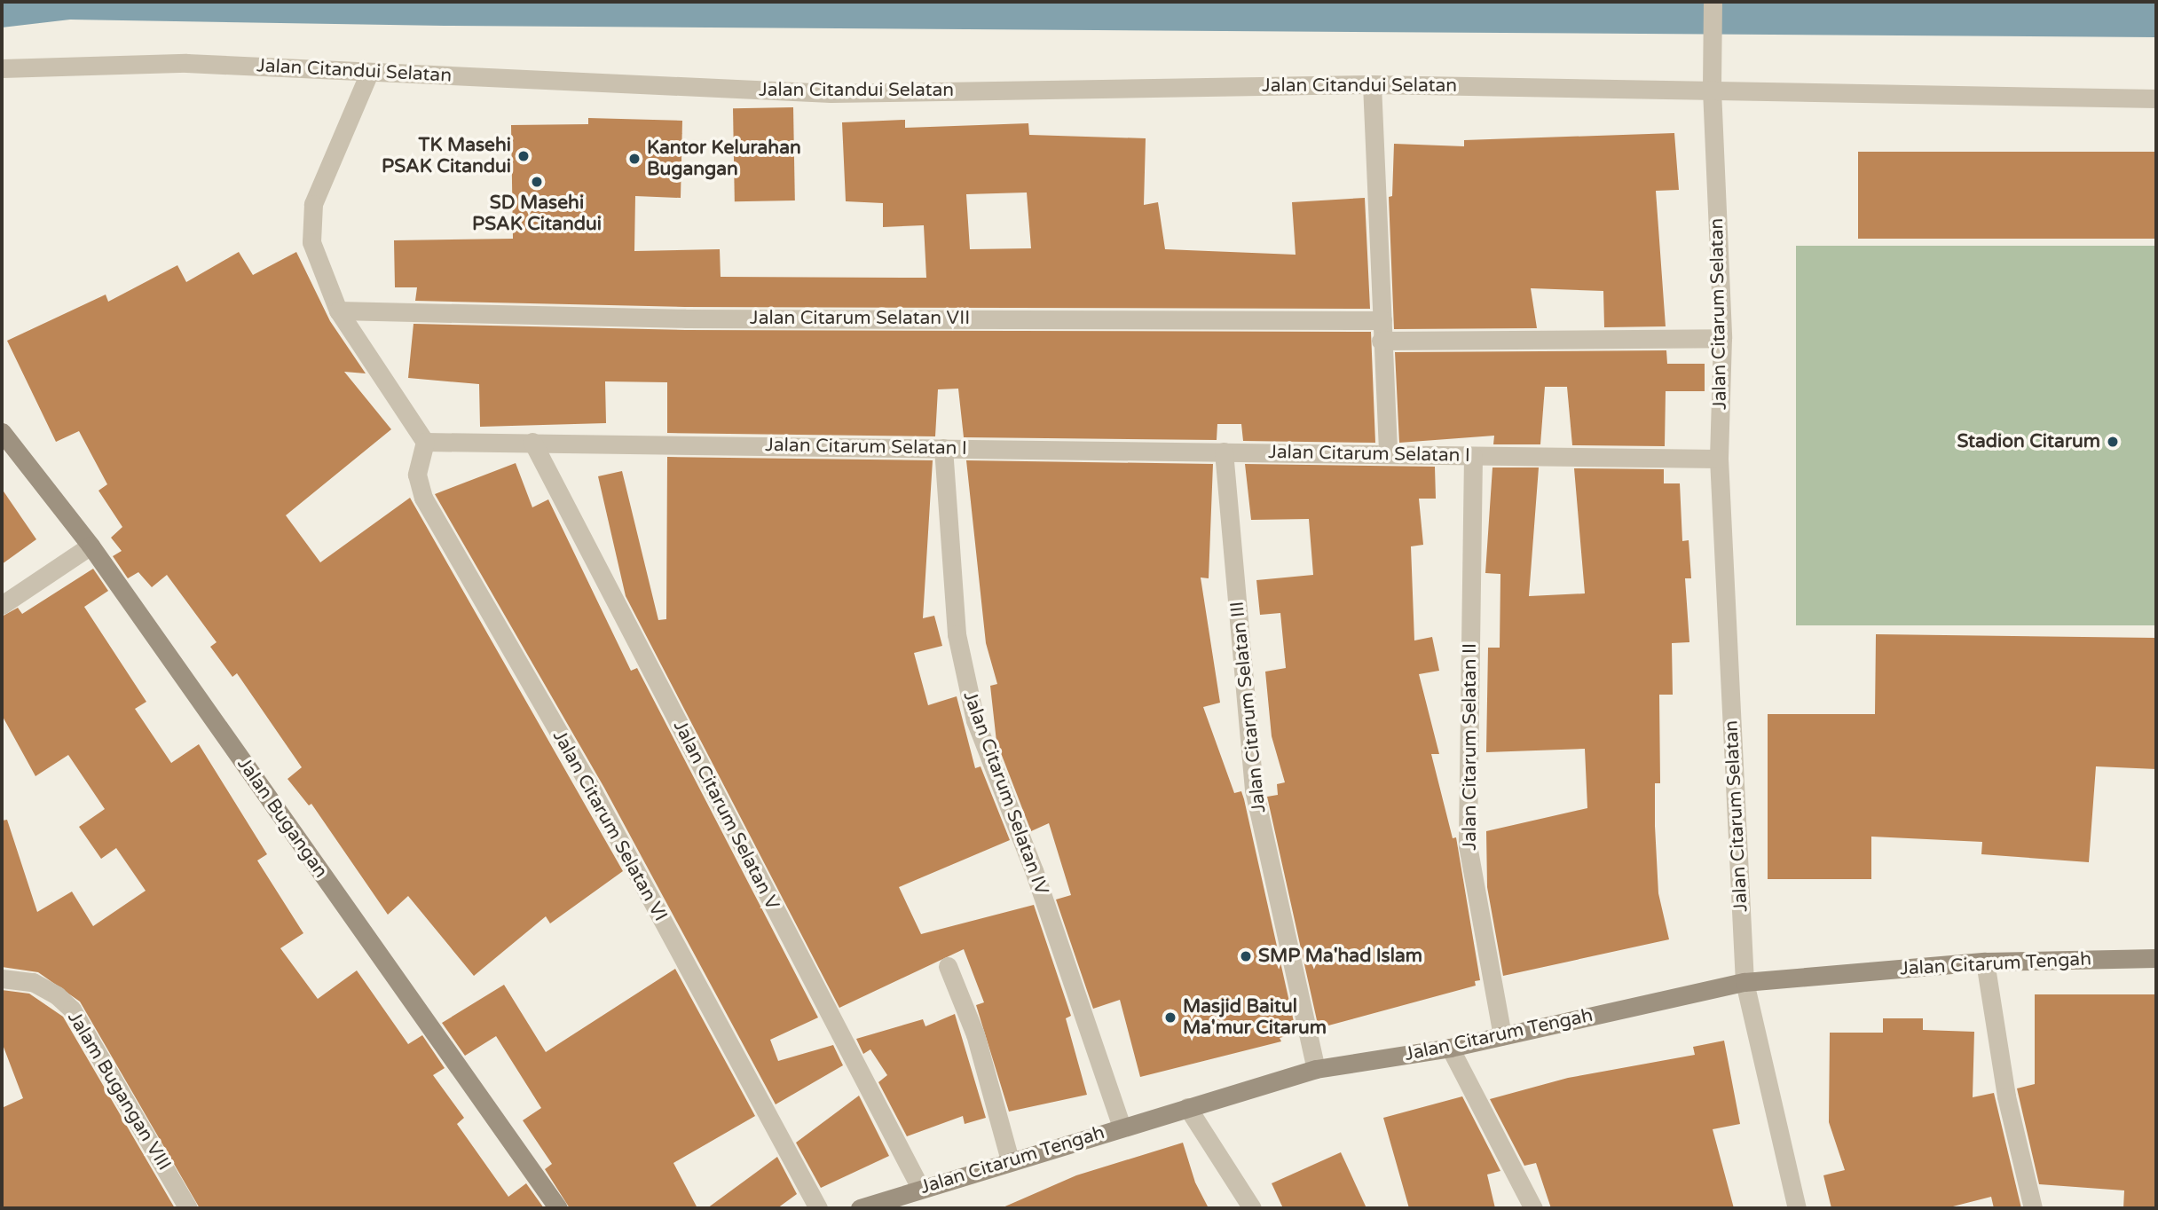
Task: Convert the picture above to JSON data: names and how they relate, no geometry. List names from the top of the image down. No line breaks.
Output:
{"streets":{"street":["Jalan Citandui Selatan","Jalan Citarum Selatan","Jalan Citarum Selatan VII","Jalan Citarum Selatan I","Jalan Citarum Selatan III","Jalan Citarum Selatan II","Jalan Citarum Selatan IV","Jalan Citarum Selatan V","Jalan Bugangan","Jalan Citarum Selatan VI","Jalan Citarum Tengah","Jalam Bugangan VIII"]},"crossings":[["Jalan Citandui Selatan","Jalan Citarum Selatan"],["Jalan Citarum Selatan","Jalan Citarum Selatan I"],["Jalan Citarum Selatan","Jalan Citarum Tengah"],["Jalan Citarum Selatan I","Jalan Citarum Selatan III"],["Jalan Citarum Selatan I","Jalan Citarum Selatan II"],["Jalan Citarum Selatan I","Jalan Citarum Selatan IV"],["Jalan Citarum Selatan I","Jalan Citarum Selatan V"],["Jalan Citarum Selatan I","Jalan Citarum Selatan VI"],["Jalan Citarum Selatan III","Jalan Citarum Tengah"],["Jalan Citarum Selatan II","Jalan Citarum Tengah"],["Jalan Citarum Selatan IV","Jalan Citarum Tengah"],["Jalan Citarum Selatan V","Jalan Citarum Tengah"]],"places":["TK Masehi PSAK Citandui","Kantor Kelurahan Bugangan","SD Masehi PSAK Citandui","Stadion Citarum","SMP Ma'had Islam","Masjid Baitul Ma'mur Citarum"]}
